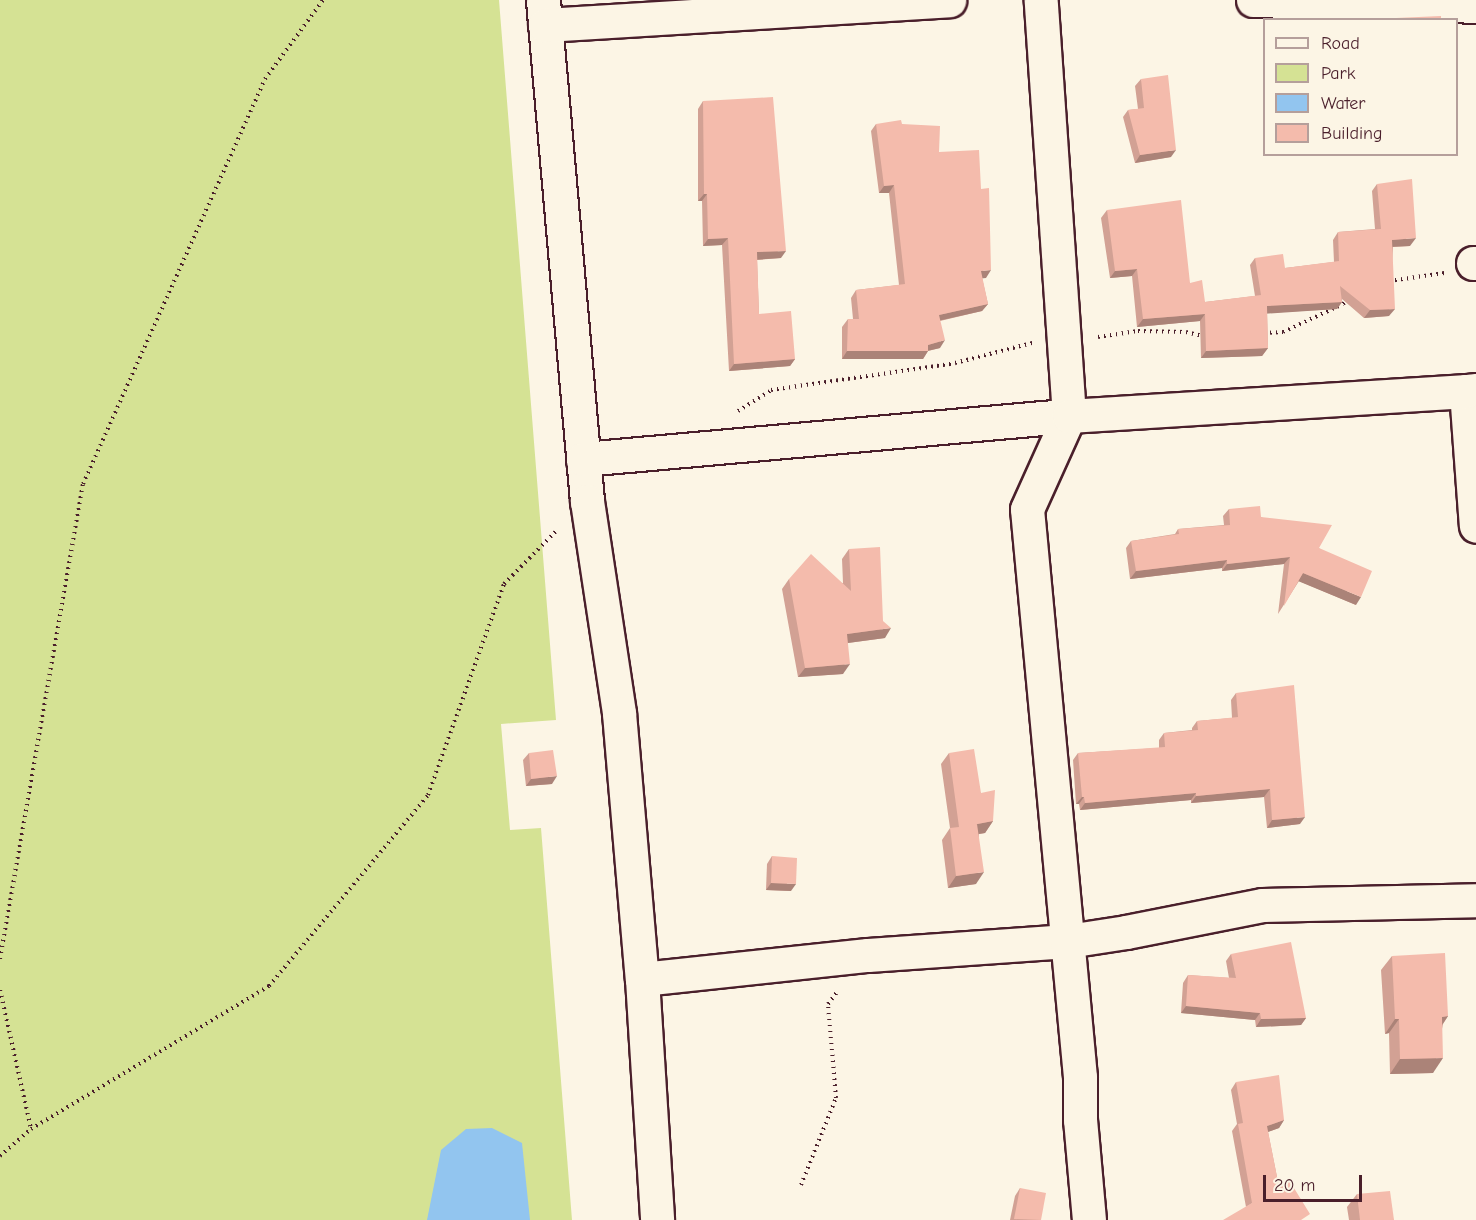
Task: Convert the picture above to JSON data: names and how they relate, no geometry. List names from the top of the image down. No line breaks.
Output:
{"legend":["Road","Park","Water","Building"],"scale_bar":"20 m"}
